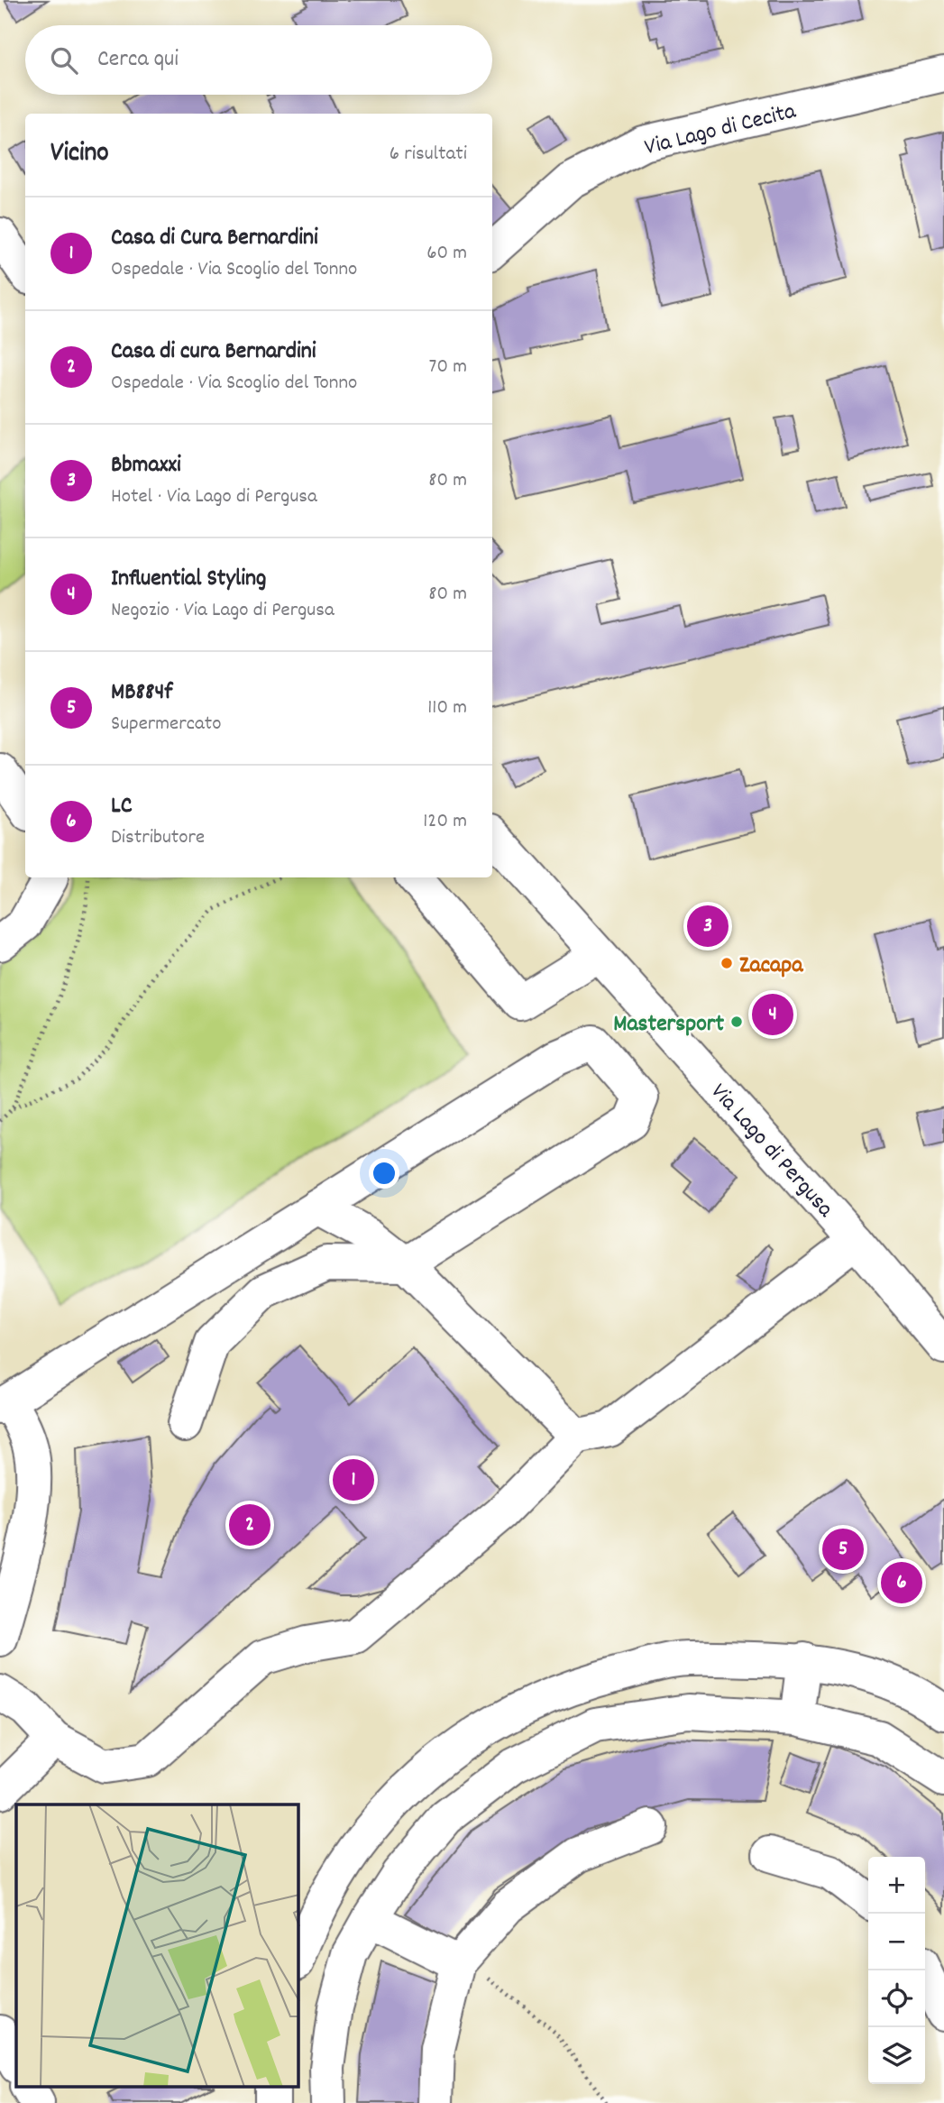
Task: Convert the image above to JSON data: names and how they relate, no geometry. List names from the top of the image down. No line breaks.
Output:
{"streets":{"street":["Via Lago di Cecita","Via Lago di Pergusa"]},"places":["Zacapa","Mastersport"],"page":{"search":"Cerca qui","heading":["Vicino","6 risultati"],"list":[{"mark":"1","name":"Casa di Cura Bernardini","note":"Ospedale · Via Scoglio del Tonno","value":"60 m"},{"mark":"2","name":"Casa di cura Bernardini","note":"Ospedale · Via Scoglio del Tonno","value":"70 m"},{"mark":"3","name":"Bbmaxxi","note":"Hotel · Via Lago di Pergusa","value":"80 m"},{"mark":"4","name":"Influential Styling","note":"Negozio · Via Lago di Pergusa","value":"80 m"},{"mark":"5","name":"MB884f","note":"Supermercato","value":"110 m"},{"mark":"6","name":"LC","note":"Distributore","value":"120 m"}],"pins":["3","4","1","2","5","6"],"map_buttons":["+","−"]}}
